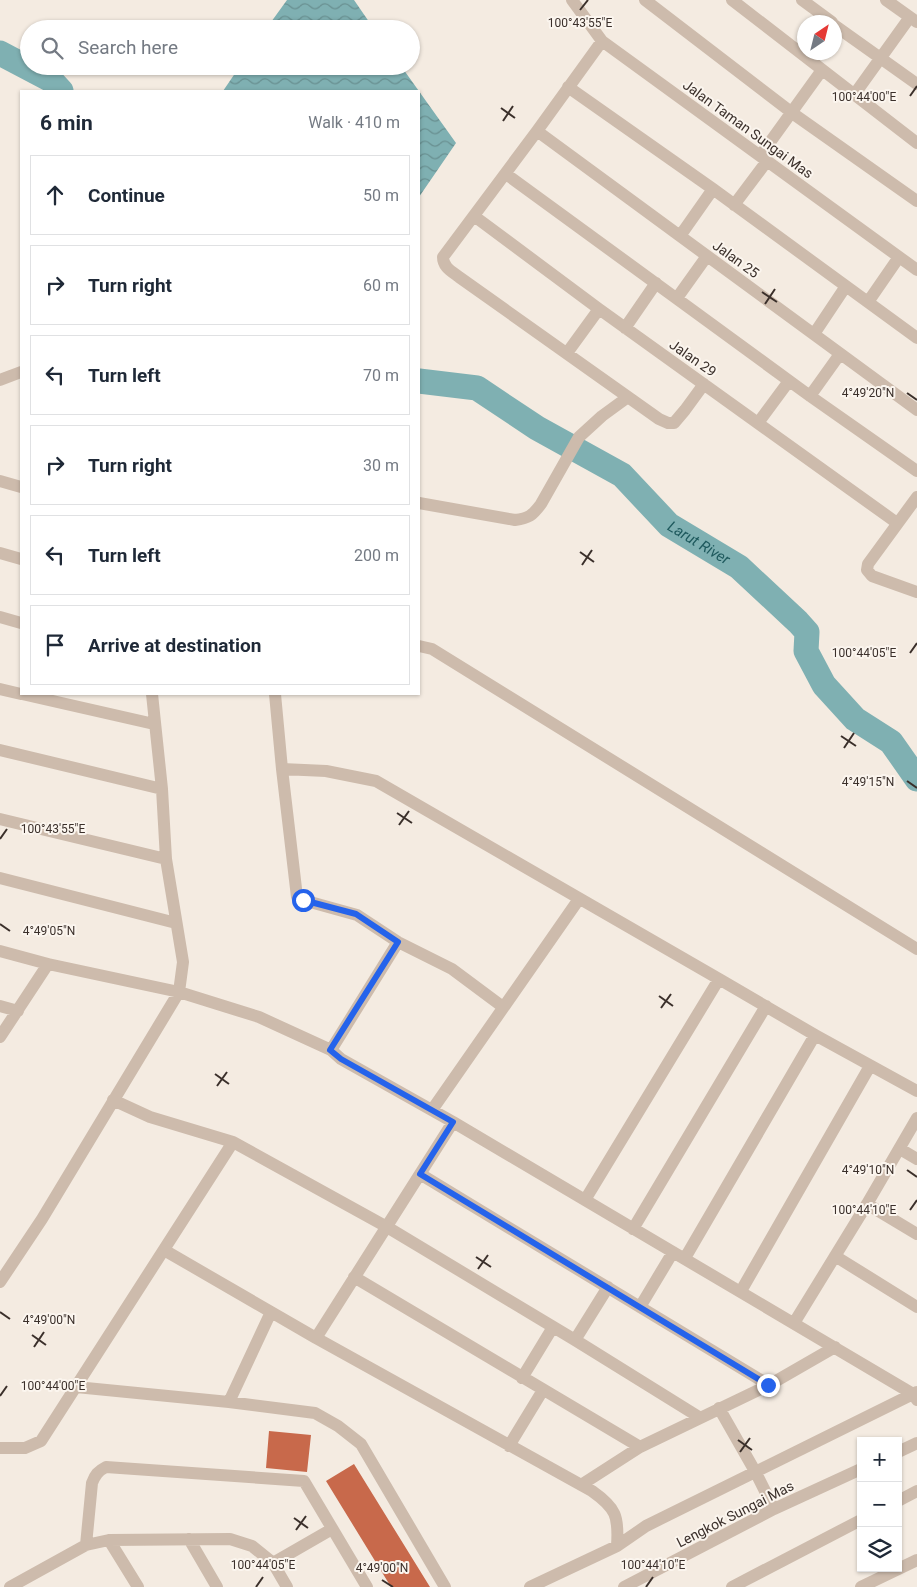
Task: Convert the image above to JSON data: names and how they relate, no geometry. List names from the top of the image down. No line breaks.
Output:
{"streets":{"street":["Jalan Taman Sungai Mas","Jalan 25","Jalan 29","Lengkok Sungai Mas"]},"water":["Larut River"],"north":"top right","page":{"search":"Search here","heading":["6 min","Walk · 410 m"],"list":[["Continue","50 m"],["Turn right","60 m"],["Turn left","70 m"],["Turn right","30 m"],["Turn left","200 m"],"Arrive at destination"],"map_buttons":["+","−"]},"coordinates":["100°43'55\"E","100°44'00\"E","4°49'20\"N","100°44'05\"E","4°49'15\"N","4°49'05\"N","4°49'10\"N","100°44'10\"E","4°49'00\"N"]}
